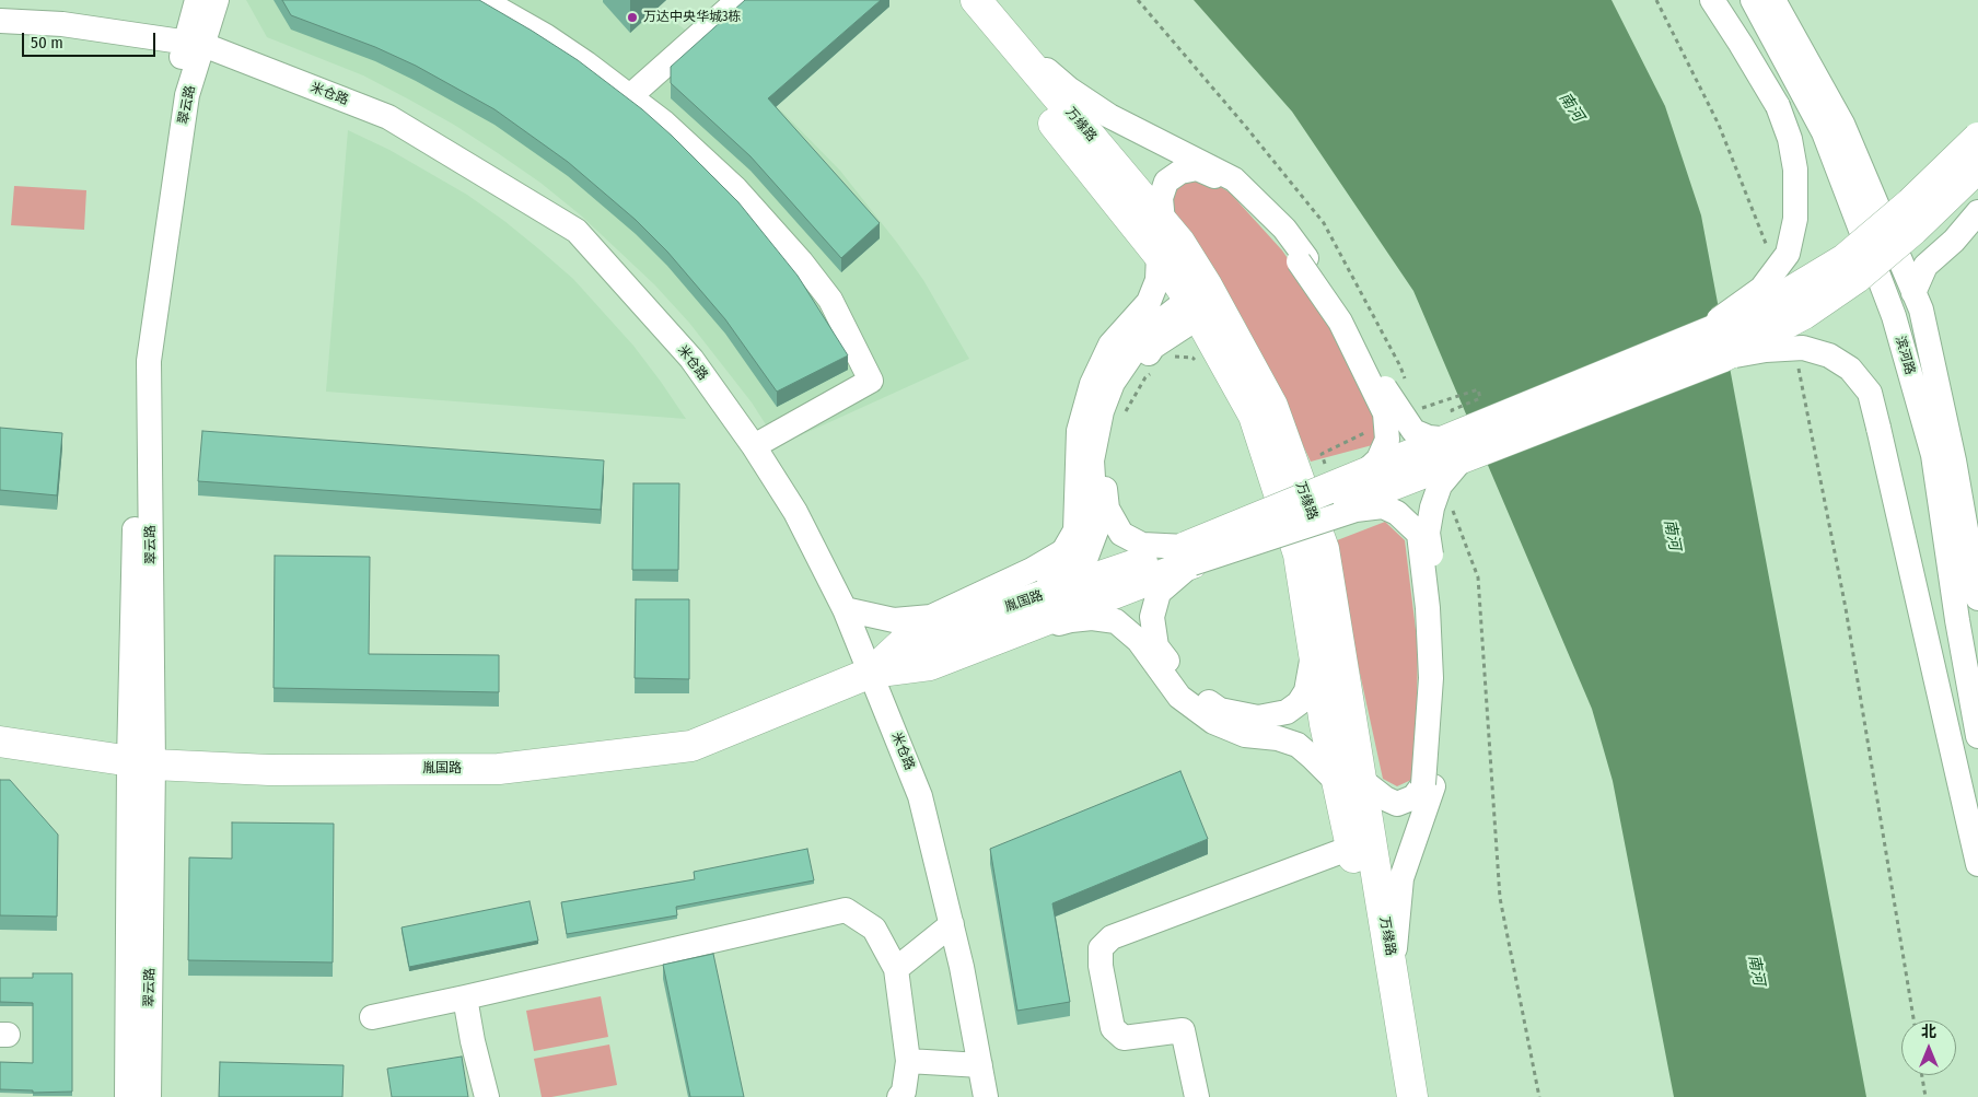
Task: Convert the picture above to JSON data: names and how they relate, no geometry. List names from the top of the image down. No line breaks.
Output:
{"streets":{"main road":["万缘路","胤国路"],"street":["米仓路","翠云路","滨河路"]},"crossings":[["米仓路","翠云路"],["米仓路","胤国路"],["翠云路","胤国路"]],"water":["南河"],"places":["万达中央华城3栋"],"scale_bar":"50 m","north":"top"}
